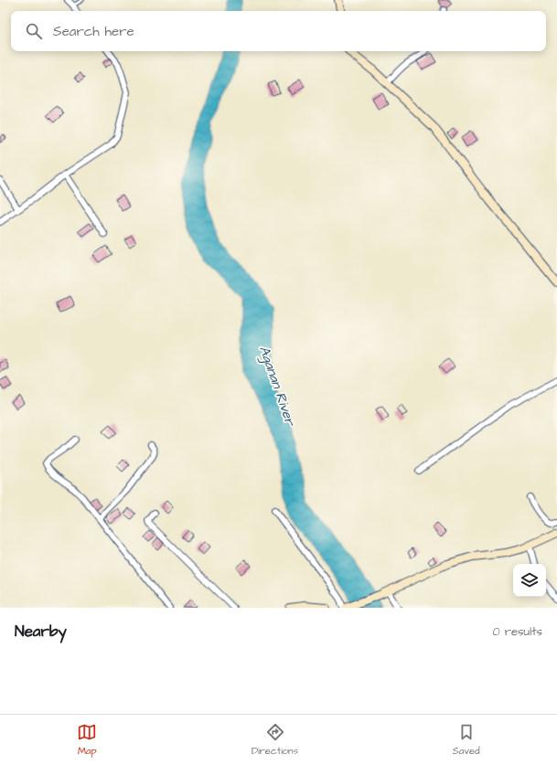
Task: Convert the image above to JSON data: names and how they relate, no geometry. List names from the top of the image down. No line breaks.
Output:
{"water":["Aganan River"],"page":{"search":"Search here","heading":["Nearby","0 results"],"nav":["Map","Directions","Saved"]}}
